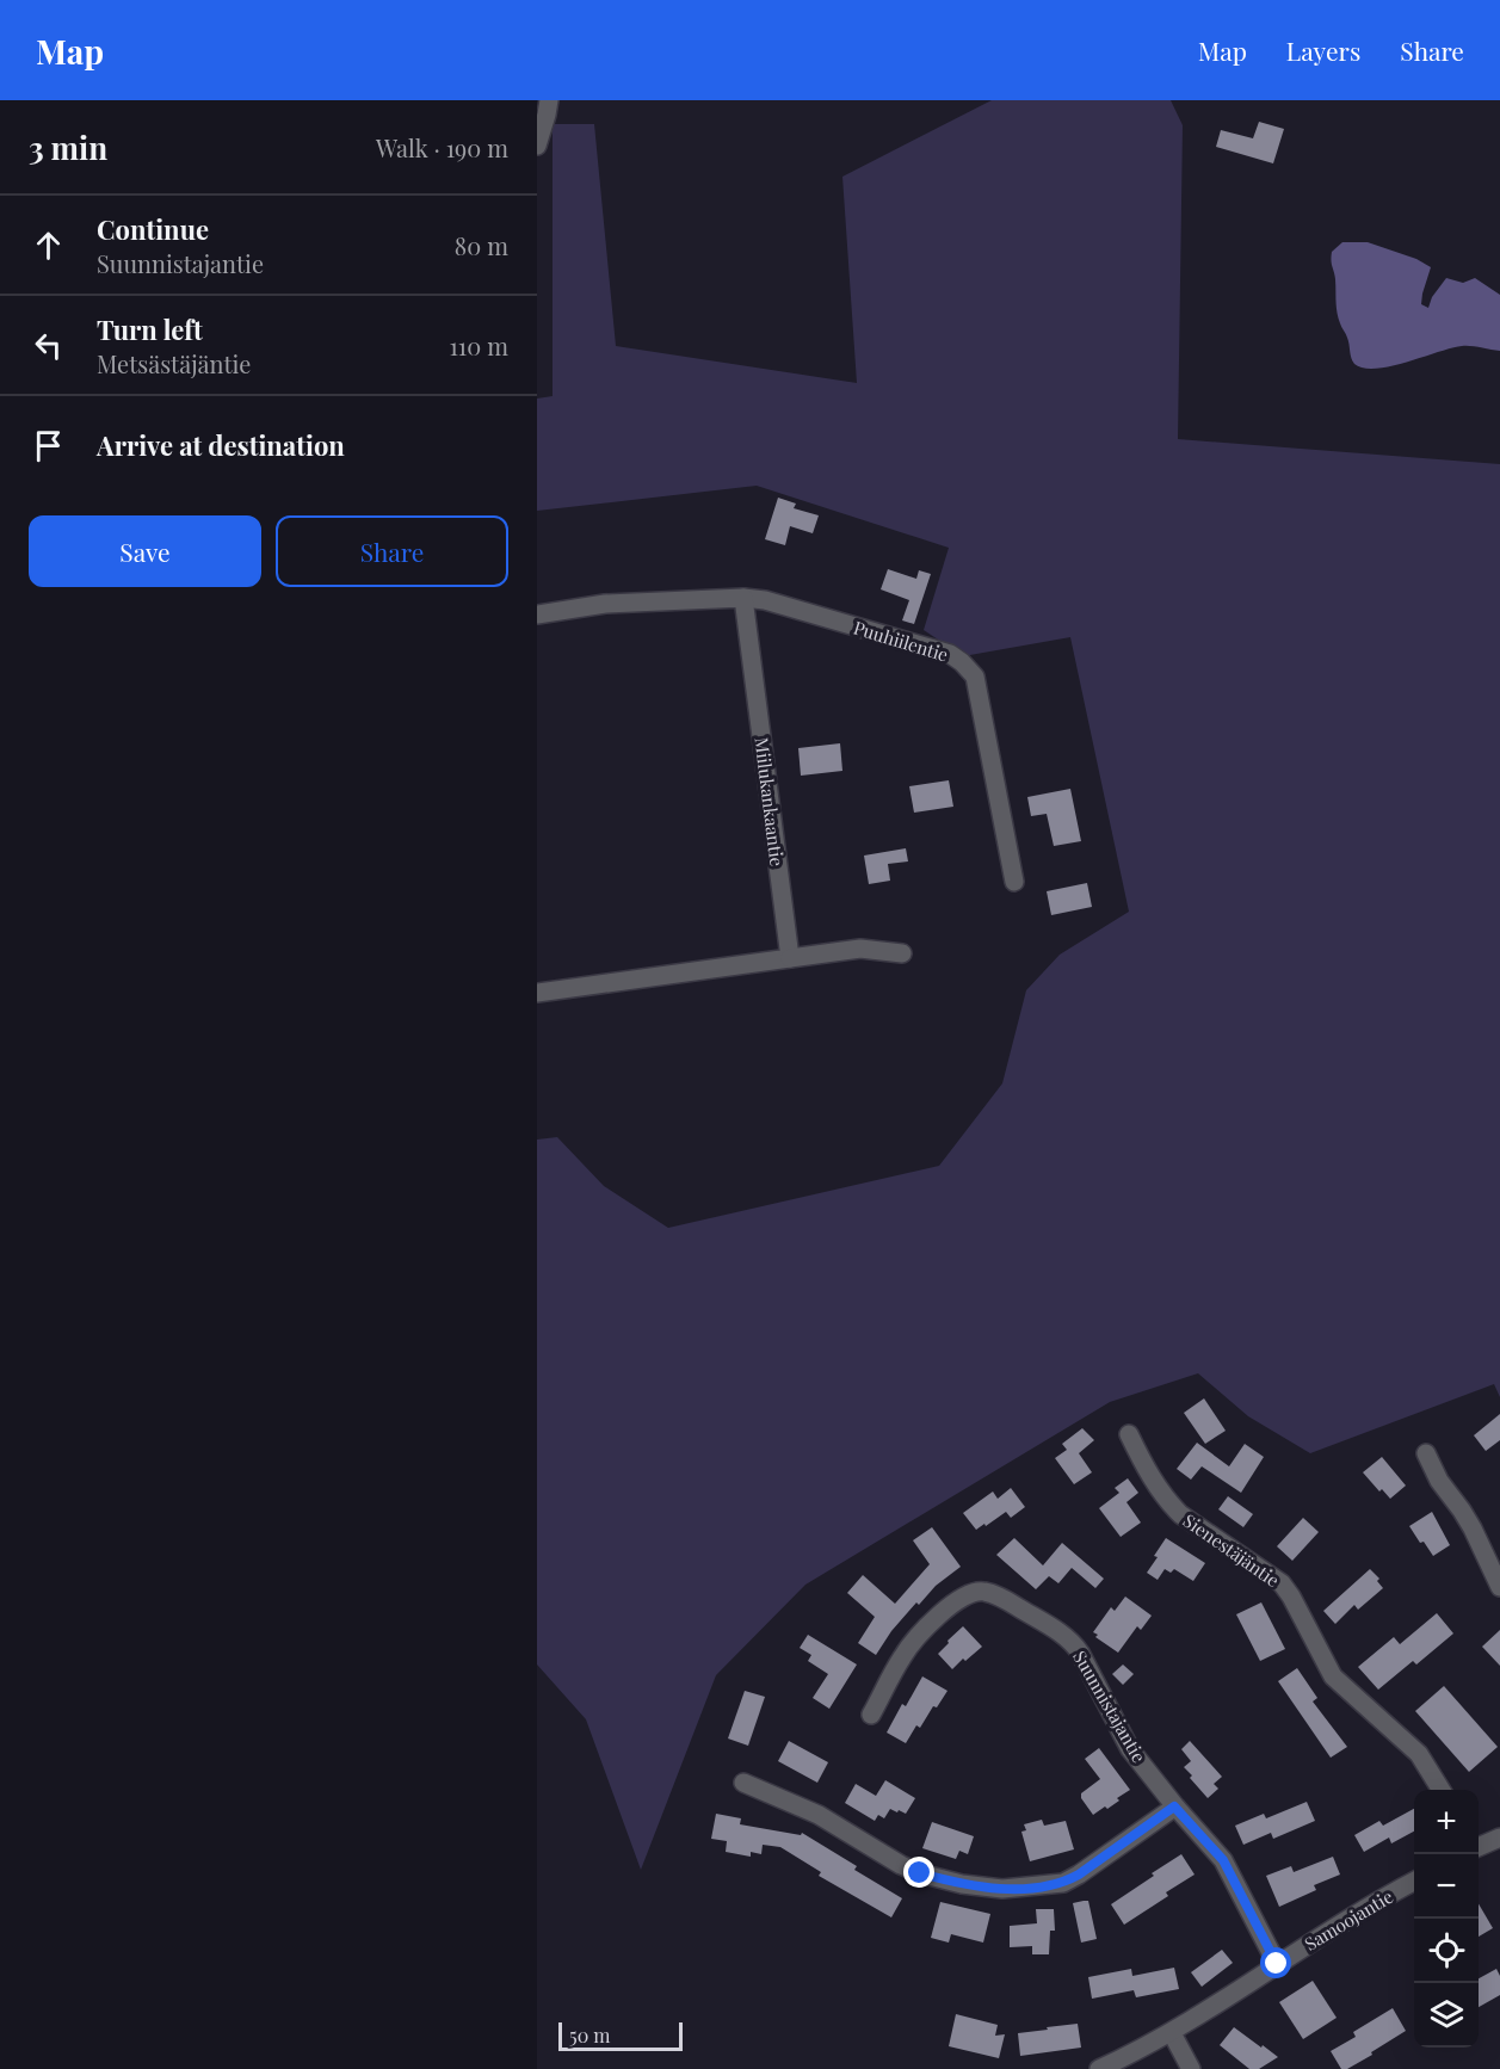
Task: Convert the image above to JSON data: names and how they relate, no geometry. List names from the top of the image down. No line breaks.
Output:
{"streets":{"street":["Puuhiilentie","Miilukankaantie","Sienestäjäntie","Suunnistajantie","Samoojantie"]},"crossings":[["Puuhiilentie","Miilukankaantie"],["Suunnistajantie","Samoojantie"]],"scale_bar":"50 m","page":{"header":"Map","nav":["Map","Layers","Share"],"heading":["3 min","Walk · 190 m"],"list":[["Continue","Suunnistajantie","80 m"],["Turn left","Metsästäjäntie","110 m"],"Arrive at destination"],"buttons":["Save","Share"],"map_buttons":["+","−"],"scale":"50 m"}}
